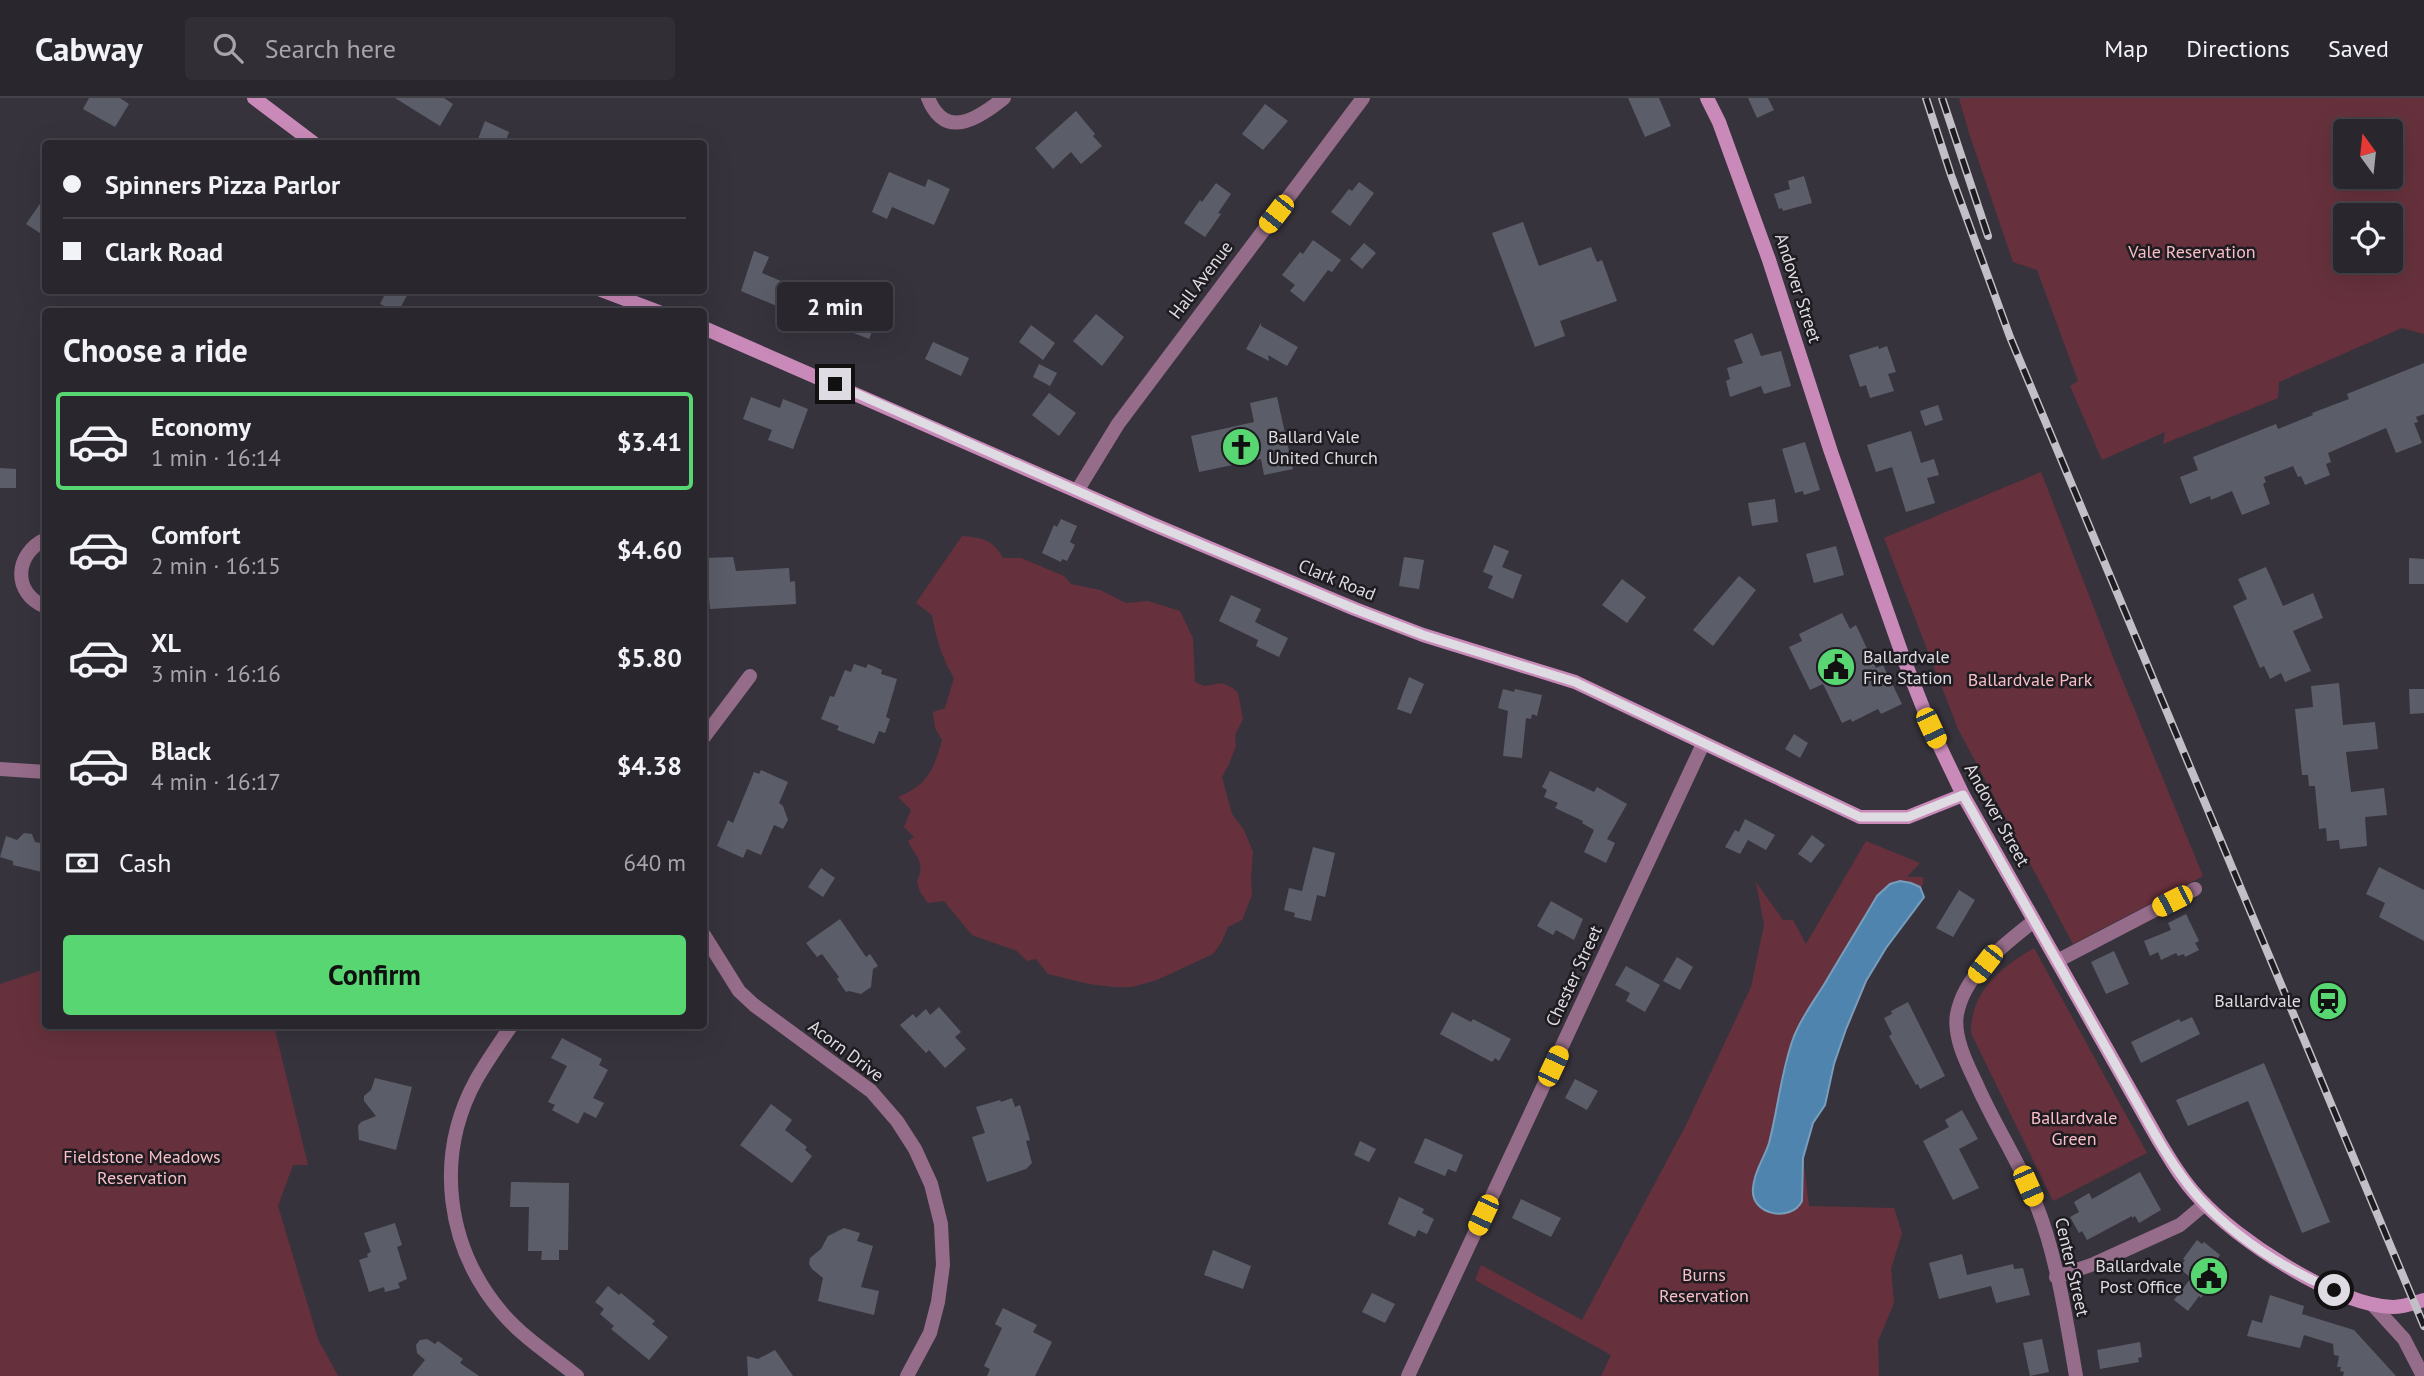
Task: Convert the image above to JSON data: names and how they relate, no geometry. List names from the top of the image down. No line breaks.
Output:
{"streets":{"main road":["Andover Street","Clark Road"],"street":["Hall Avenue","Chester Street","Acorn Drive","Center Street"]},"crossings":[["Hall Avenue","Clark Road"],["Andover Street","Clark Road"],["Andover Street","Center Street"],["Clark Road","Chester Street"]],"parks":["Vale Reservation","Ballardvale Park","Ballardvale Green","Fieldstone Meadows Reservation","Burns Reservation"],"places":{"church":["Ballard Vale United Church"],"public building":["Ballardvale Fire Station","Ballardvale Post Office"],"station":["Ballardvale"]},"north":"top","page":{"header":"Cabway","search":"Search here","nav":["Map","Directions","Saved"],"banner":["Spinners Pizza Parlor","Clark Road"],"bubble":"2 min","heading":"Choose a ride","list":[{"name":"Economy","note":"1 min · 16:14","value":"$3.41"},{"name":"Comfort","note":"2 min · 16:15","value":"$4.60"},{"name":"XL","note":"3 min · 16:16","value":"$5.80"},{"name":"Black","note":"4 min · 16:17","value":"$4.38"}],"pay":["Cash","640 m"],"buttons":"Confirm"}}
